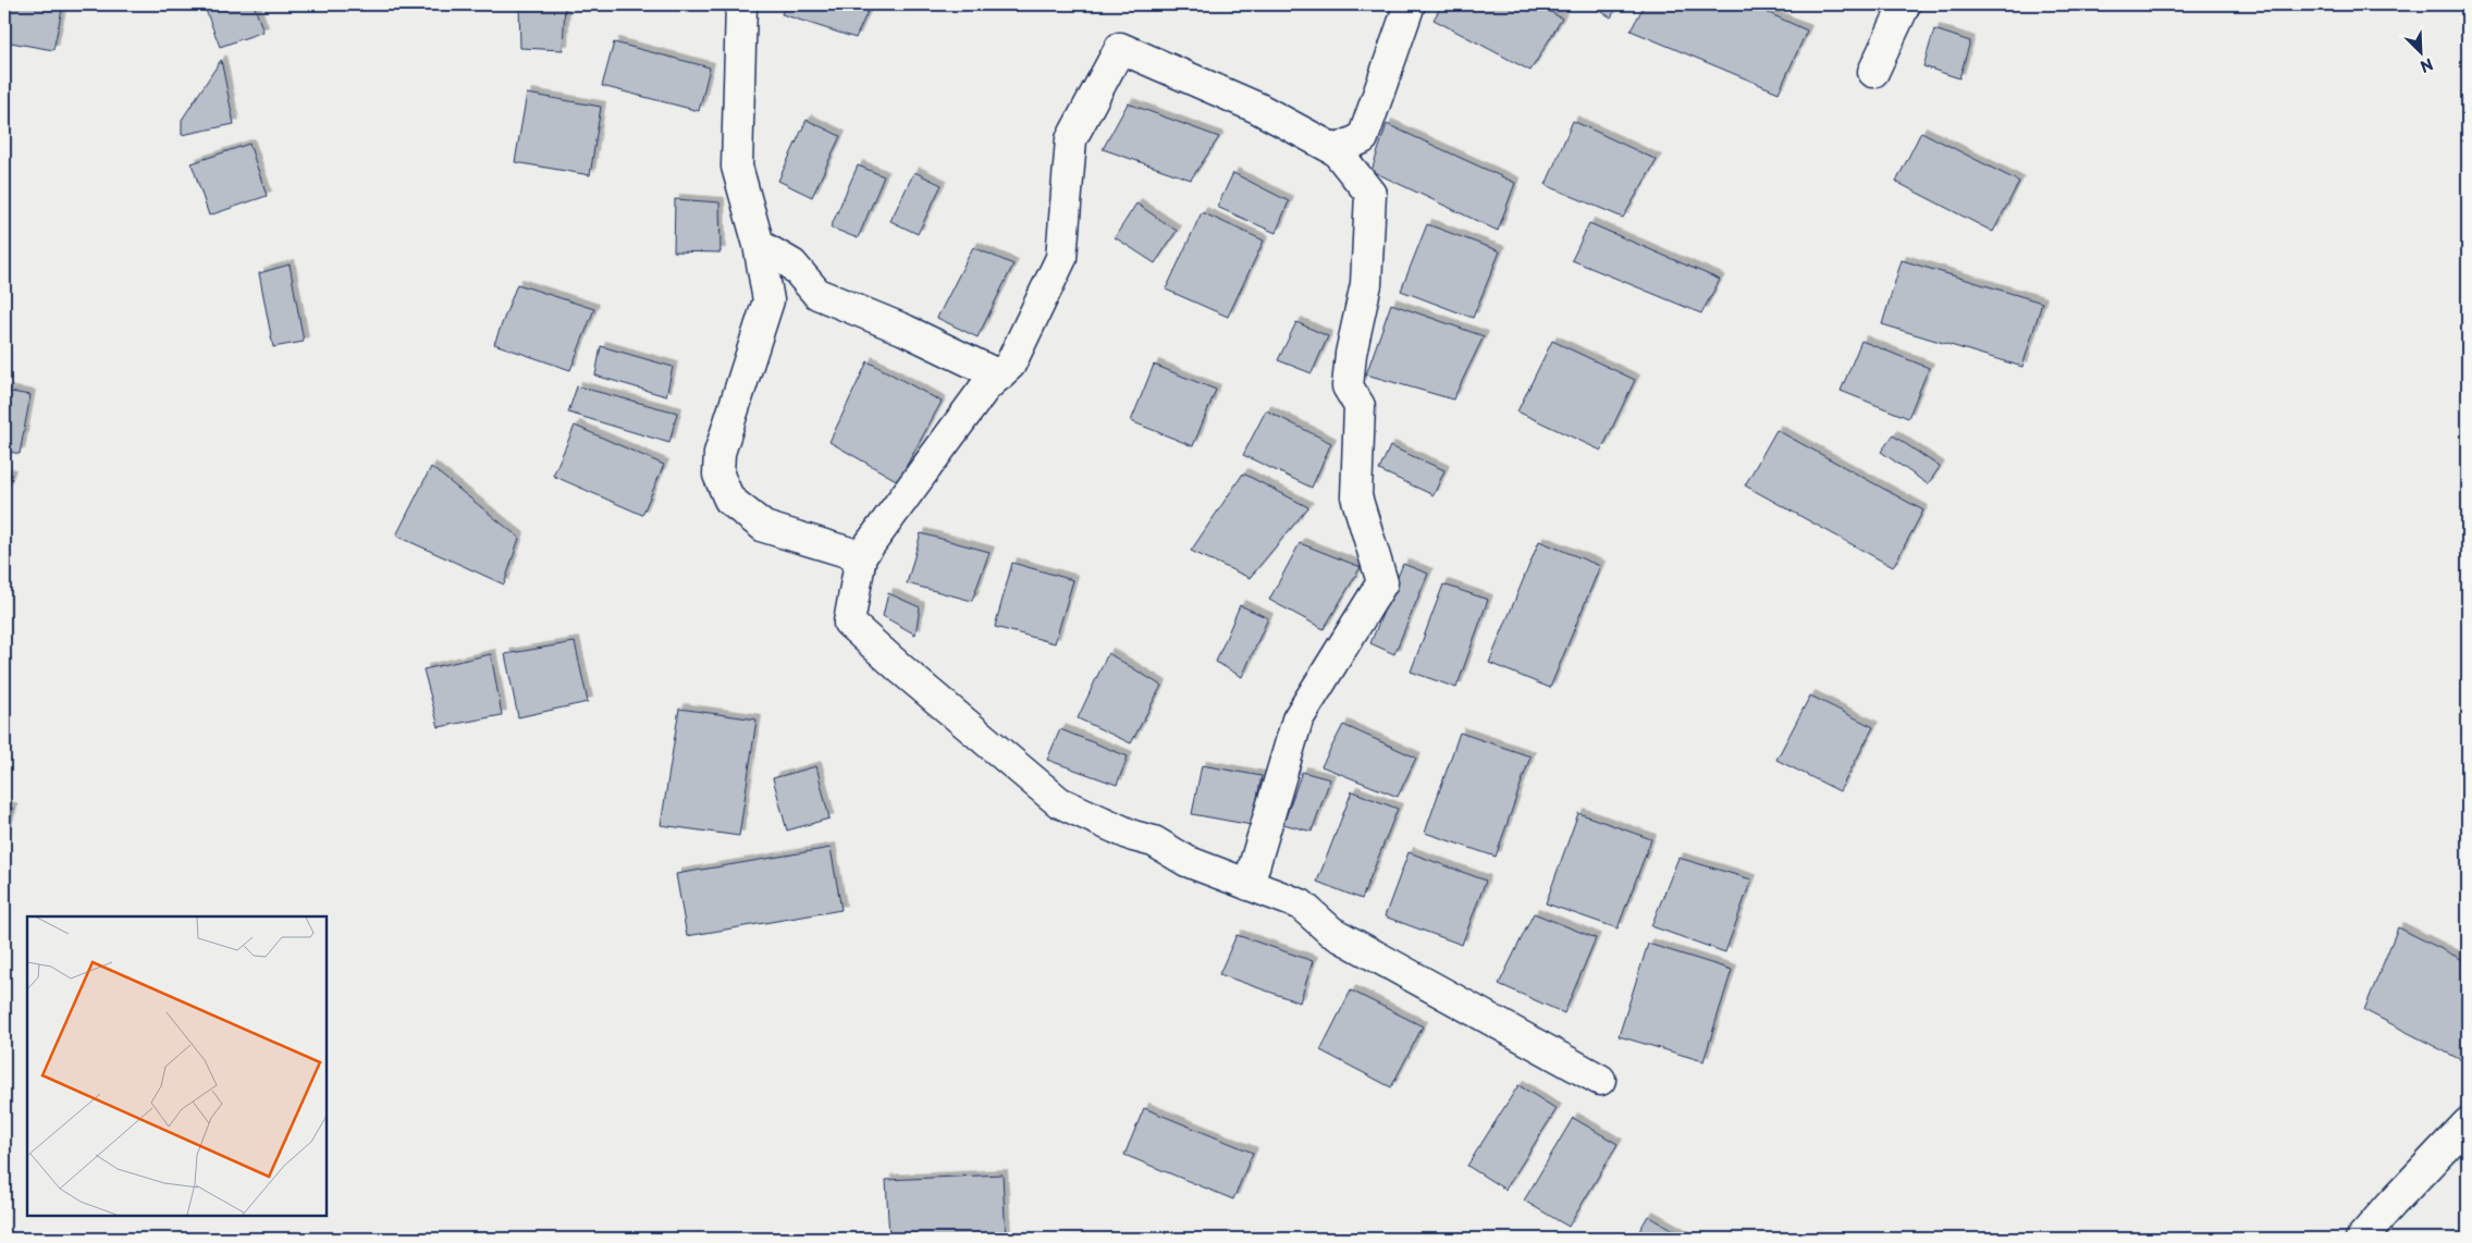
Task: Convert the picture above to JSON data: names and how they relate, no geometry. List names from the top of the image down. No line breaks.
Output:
{"north":"bottom right"}
